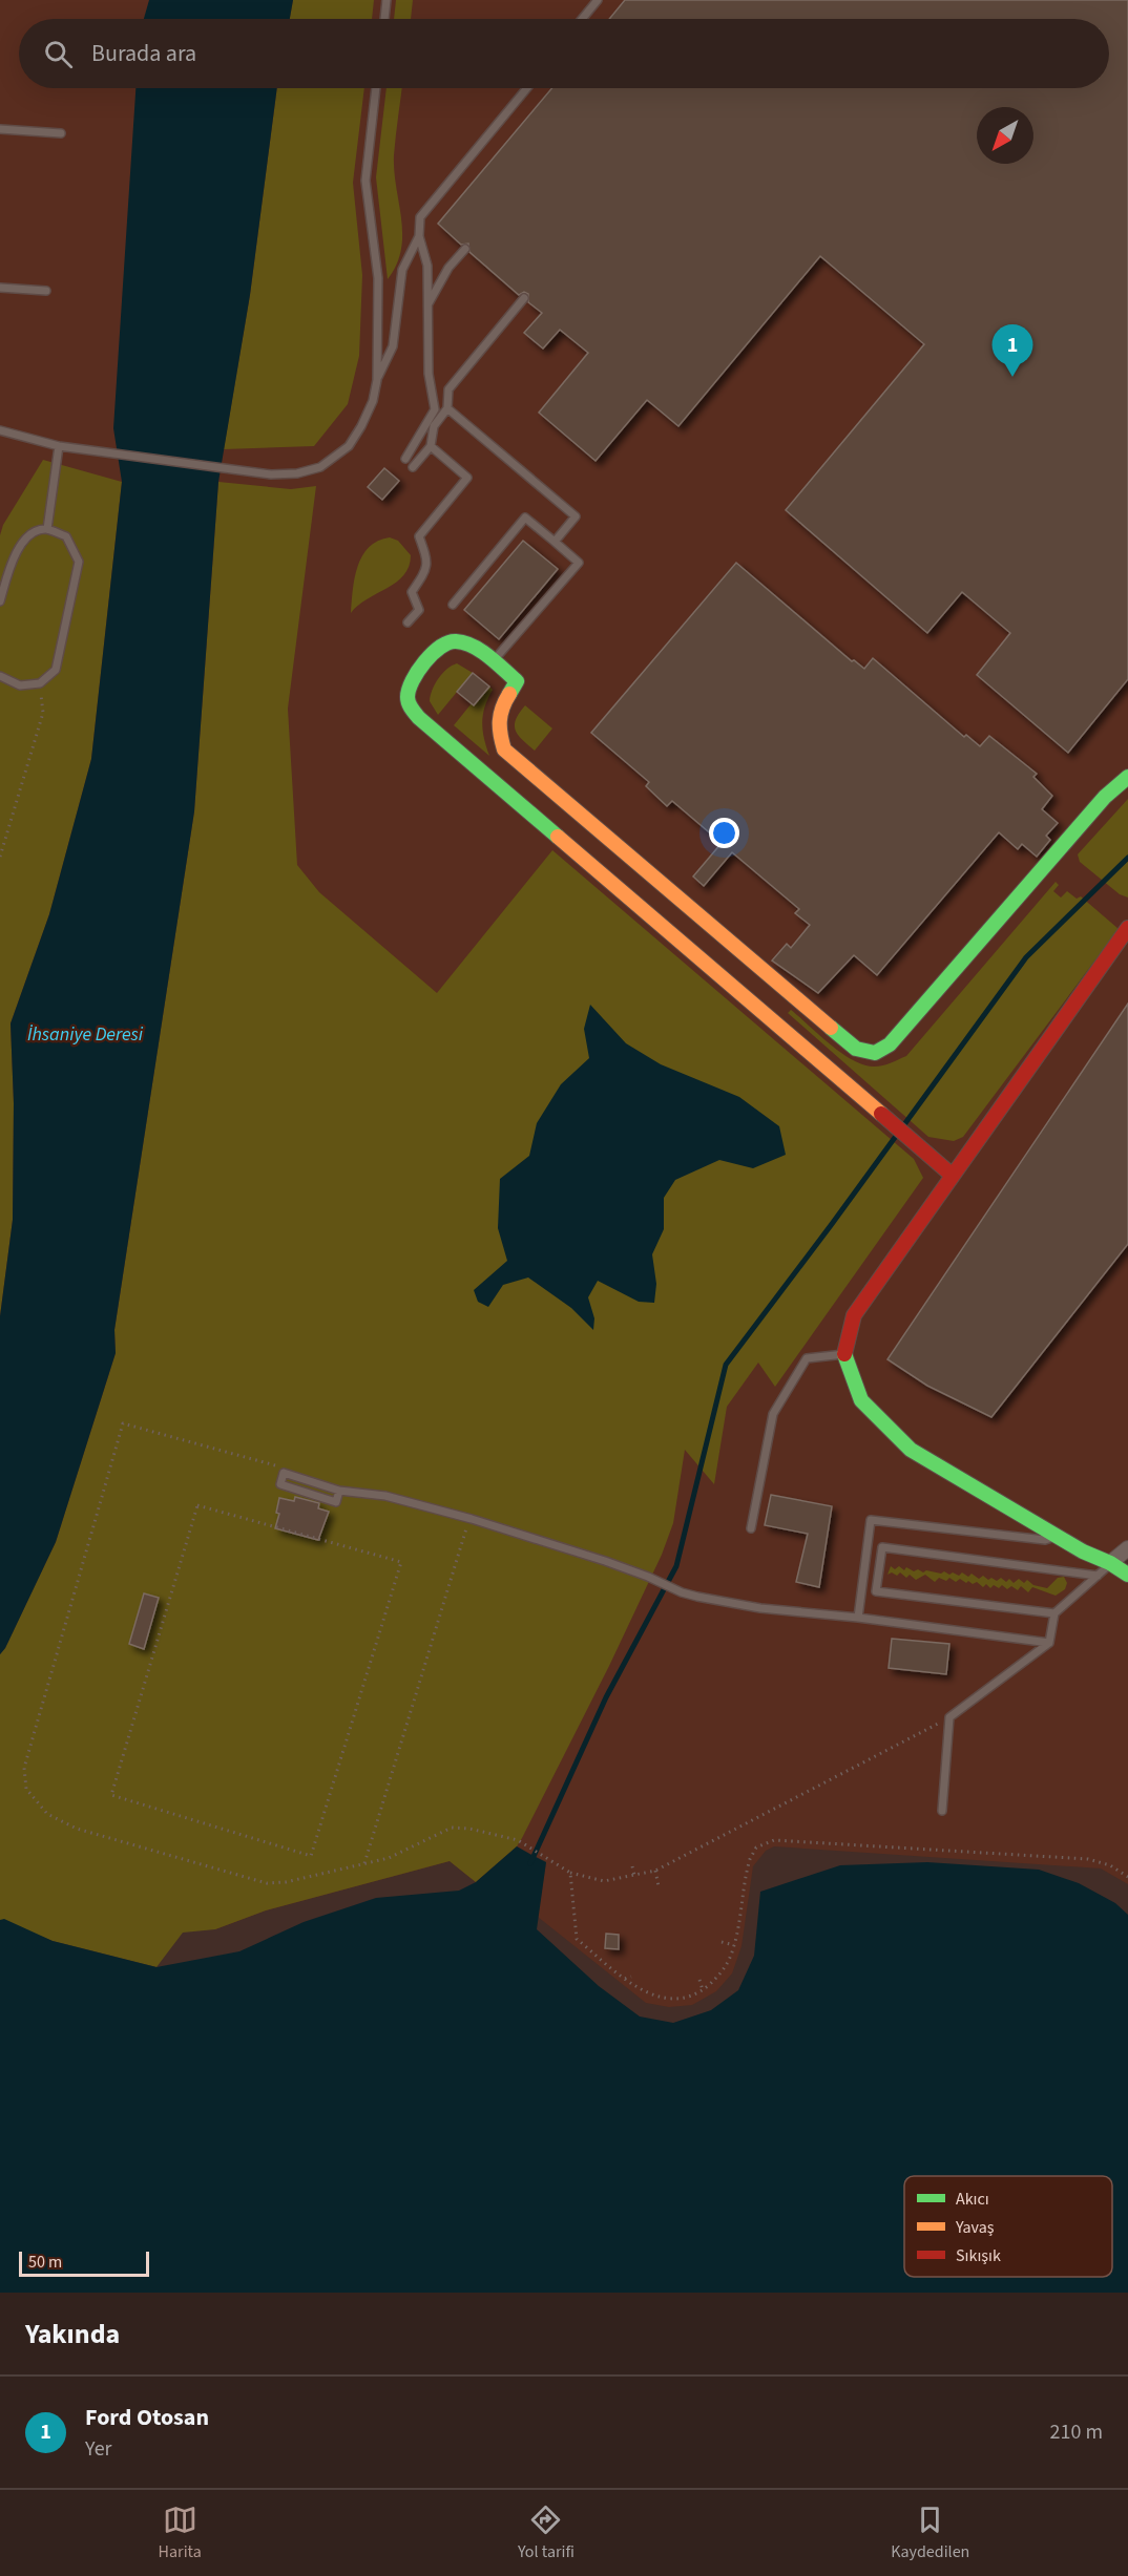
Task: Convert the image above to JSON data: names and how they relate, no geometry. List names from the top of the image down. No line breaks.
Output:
{"water":["İhsaniye Deresi"],"legend":["Akıcı","Yavaş","Sıkışık"],"scale_bar":"50 m","north":"bottom left","page":{"search":"Burada ara","pins":"1","scale":"50 m","heading":"Yakında","list":[{"mark":"1","name":"Ford Otosan","note":"Yer","value":"210 m"}],"nav":["Harita","Yol tarifi","Kaydedilen"]}}
